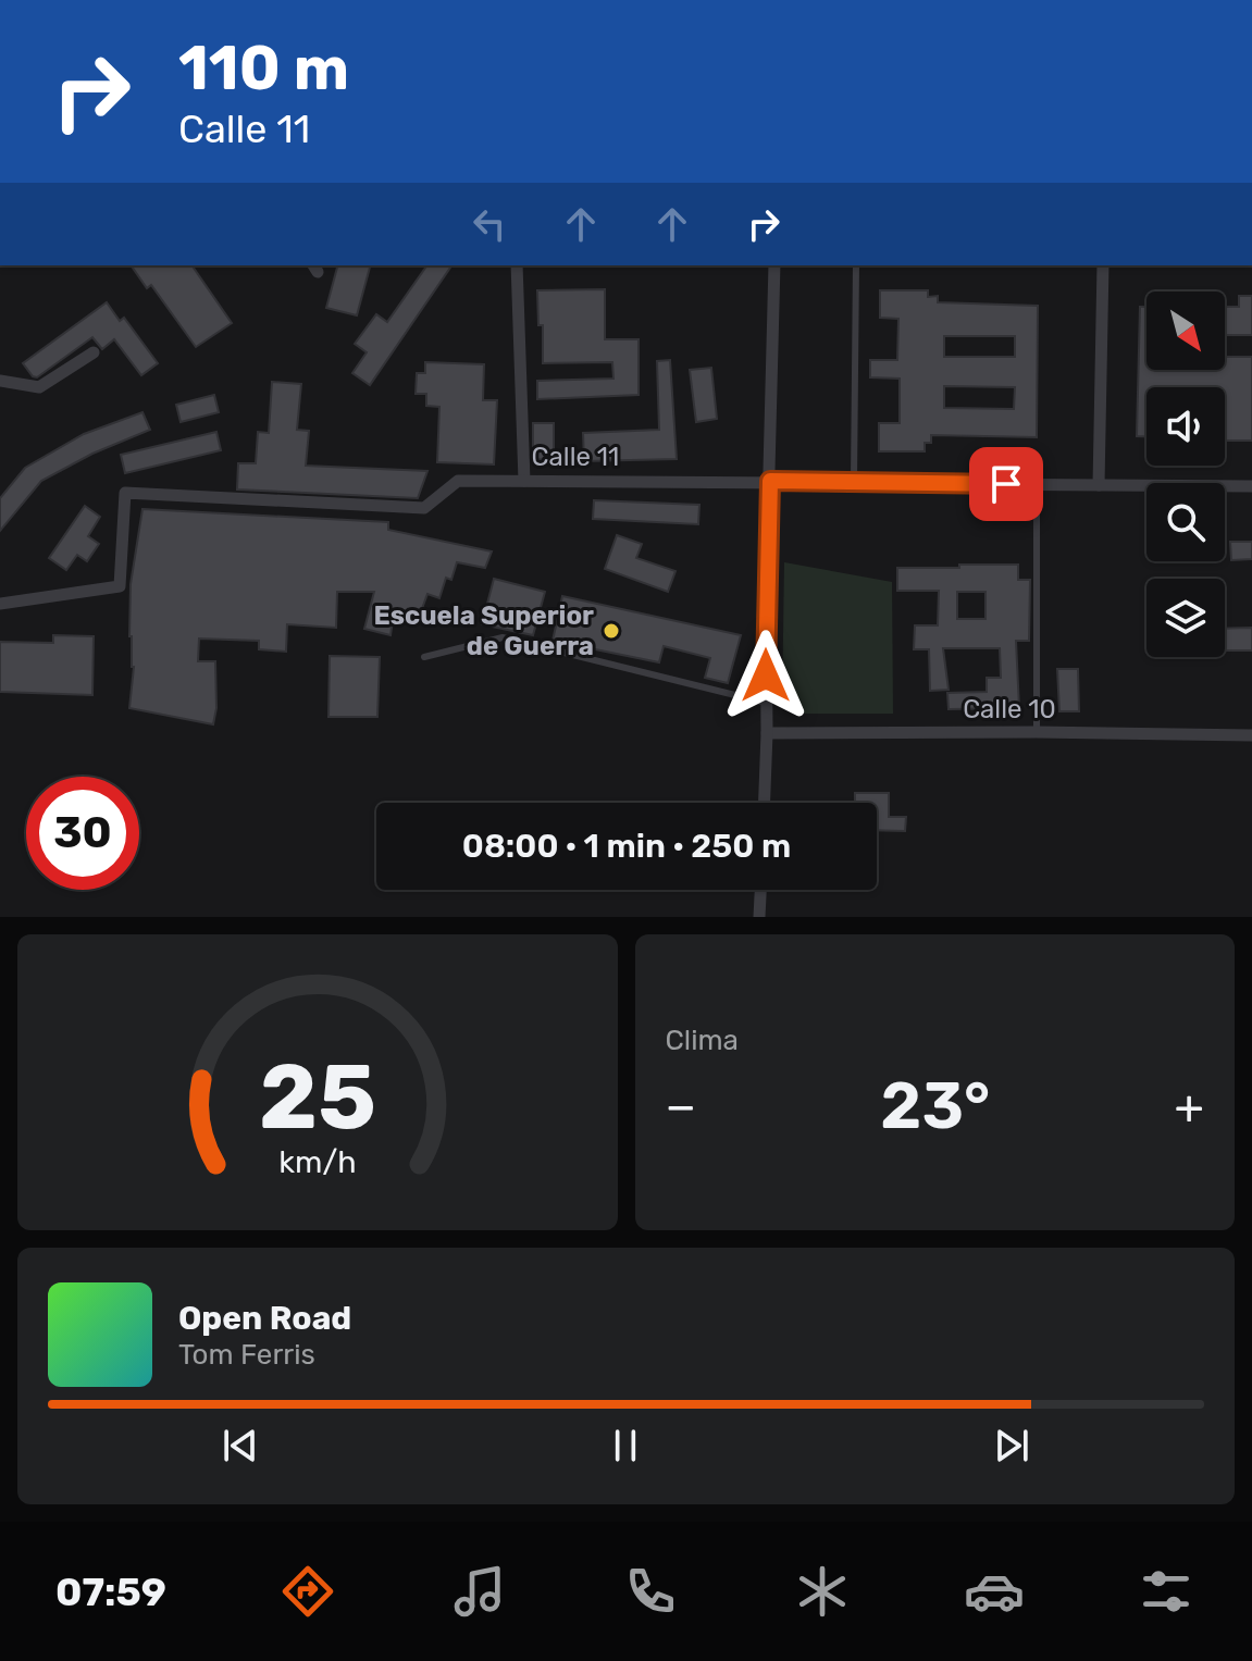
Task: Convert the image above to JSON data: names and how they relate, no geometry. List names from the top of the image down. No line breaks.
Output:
{"streets":{"street":["Calle 11","Calle 10"]},"places":["Escuela Superior de Guerra"],"north":"bottom right","page":{"turn":["110 m","Calle 11"],"limit":"30","trip":"08:00 · 1 min · 250 m","tile":"Clima","heat":["−","23°","+"],"song":["Open Road","Tom Ferris"],"tabs":"07:59","gauge":["25","km/h"]}}
